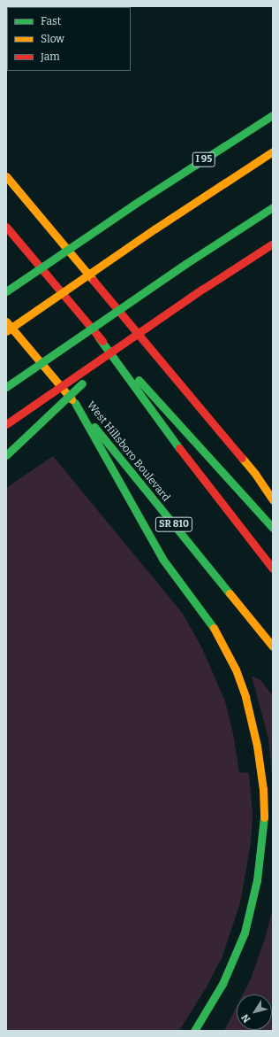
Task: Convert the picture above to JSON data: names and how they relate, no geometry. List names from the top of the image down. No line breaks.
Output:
{"streets":{"main road":["I 95","West Hillsboro Boulevard","SR 810"]},"legend":["Fast","Slow","Jam"],"north":"bottom left"}
